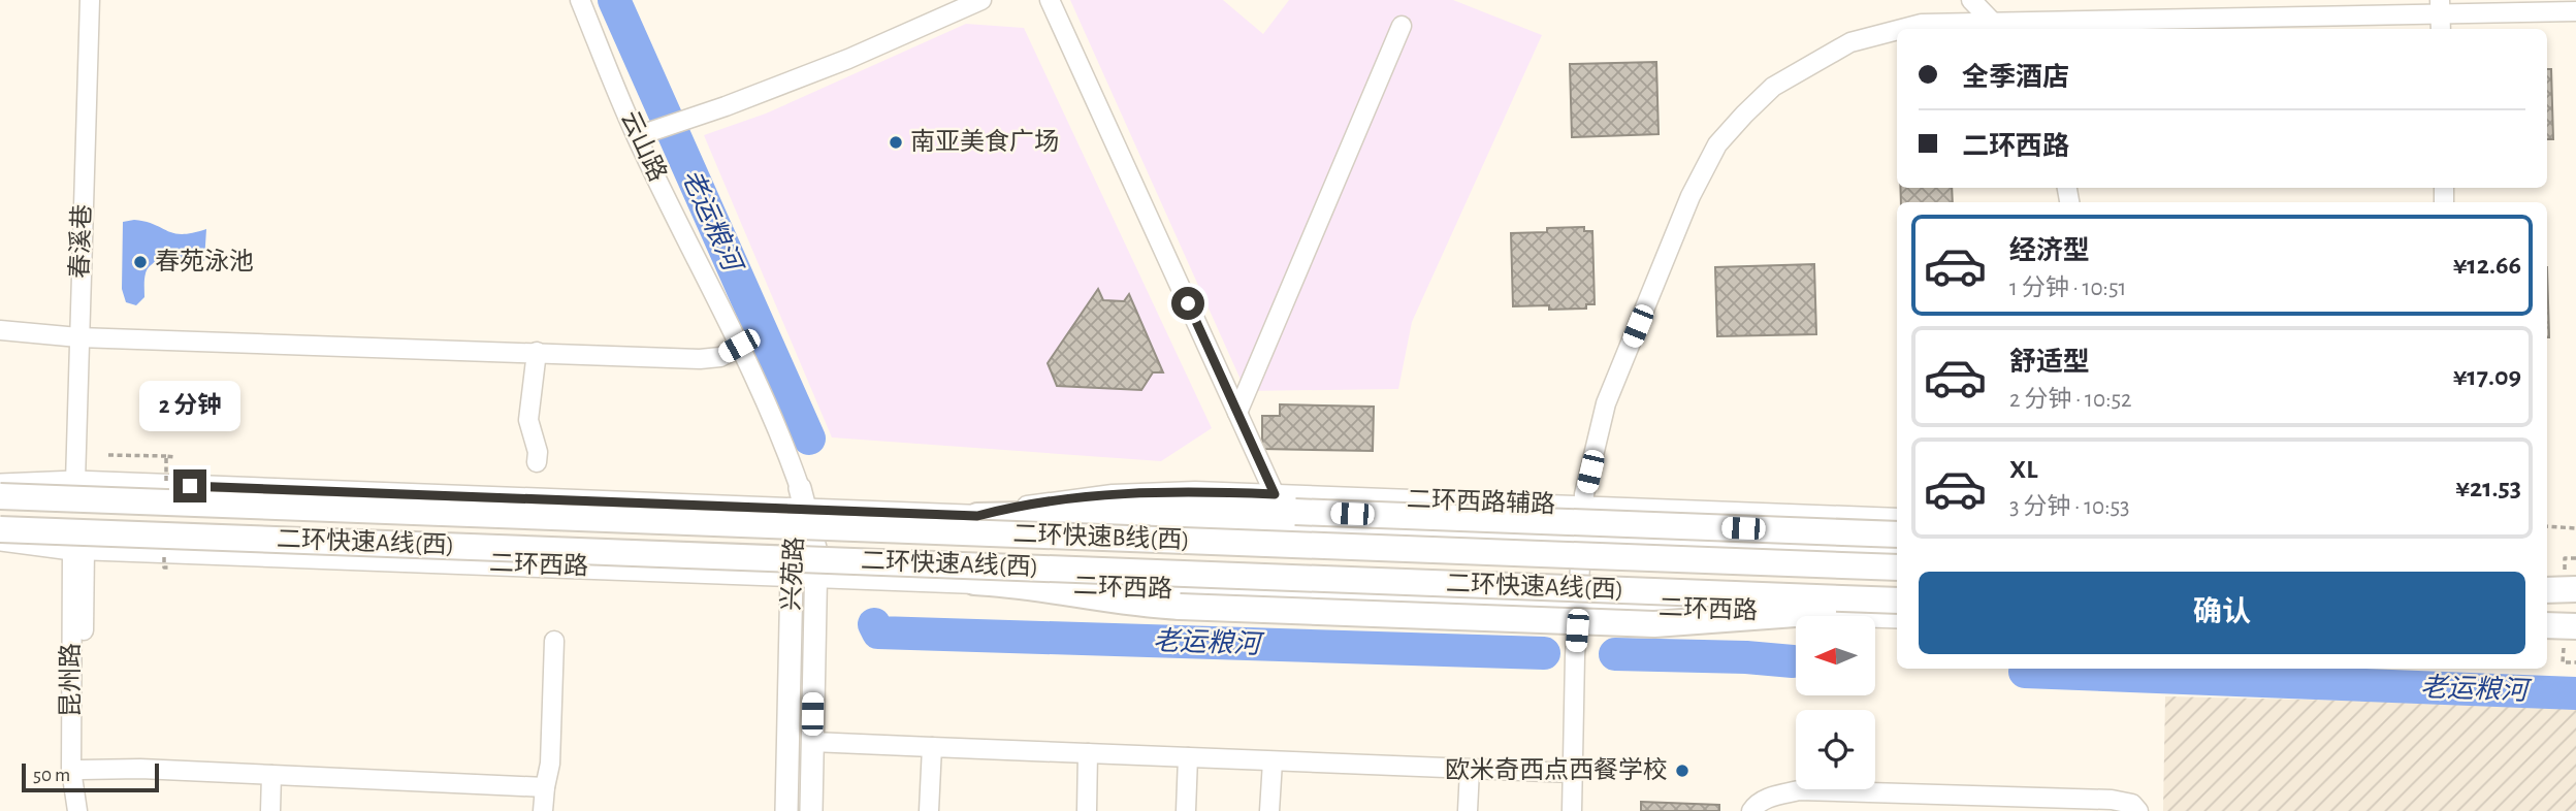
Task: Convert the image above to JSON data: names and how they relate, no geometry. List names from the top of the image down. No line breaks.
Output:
{"streets":{"highway":["二环快速B线(西)","二环快速A线(西)"],"main road":["二环西路","兴苑路"],"street":["云山路","春溪巷","二环西路辅路","昆州路"]},"crossings":[["云山路","兴苑路"],["二环西路","兴苑路"],["二环西路","昆州路"]],"water":["老运粮河"],"places":["南亚美食广场","春苑泳池","欧米奇西点西餐学校"],"scale_bar":"50 m","north":"left","page":{"banner":["全季酒店","二环西路"],"list":[{"name":"经济型","note":"1 分钟 · 10:51","value":"¥12.66"},{"name":"舒适型","note":"2 分钟 · 10:52","value":"¥17.09"},{"name":"XL","note":"3 分钟 · 10:53","value":"¥21.53"}],"bubble":"2 分钟","buttons":"确认","scale":"50 m"}}
